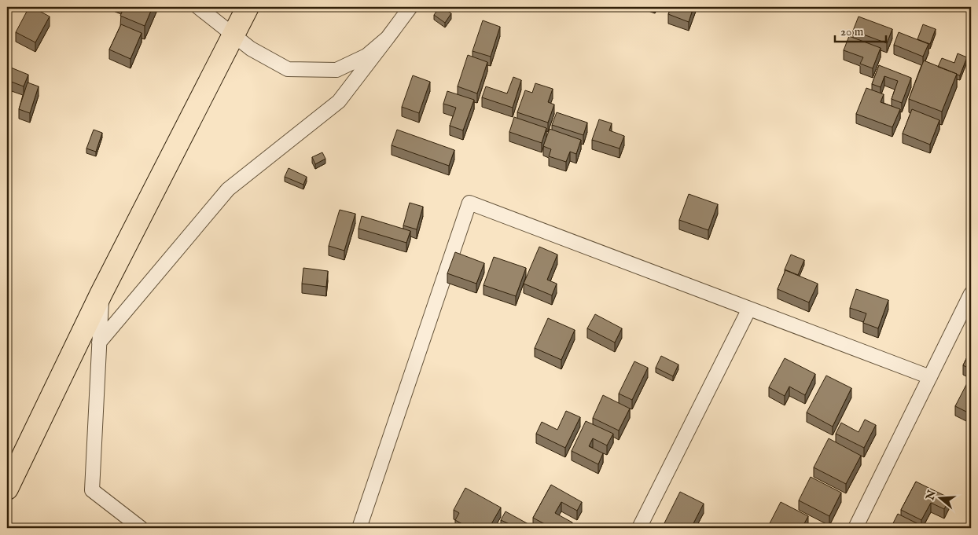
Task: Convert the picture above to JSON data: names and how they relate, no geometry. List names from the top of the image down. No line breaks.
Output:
{"scale_bar":"20 m","north":"left"}
